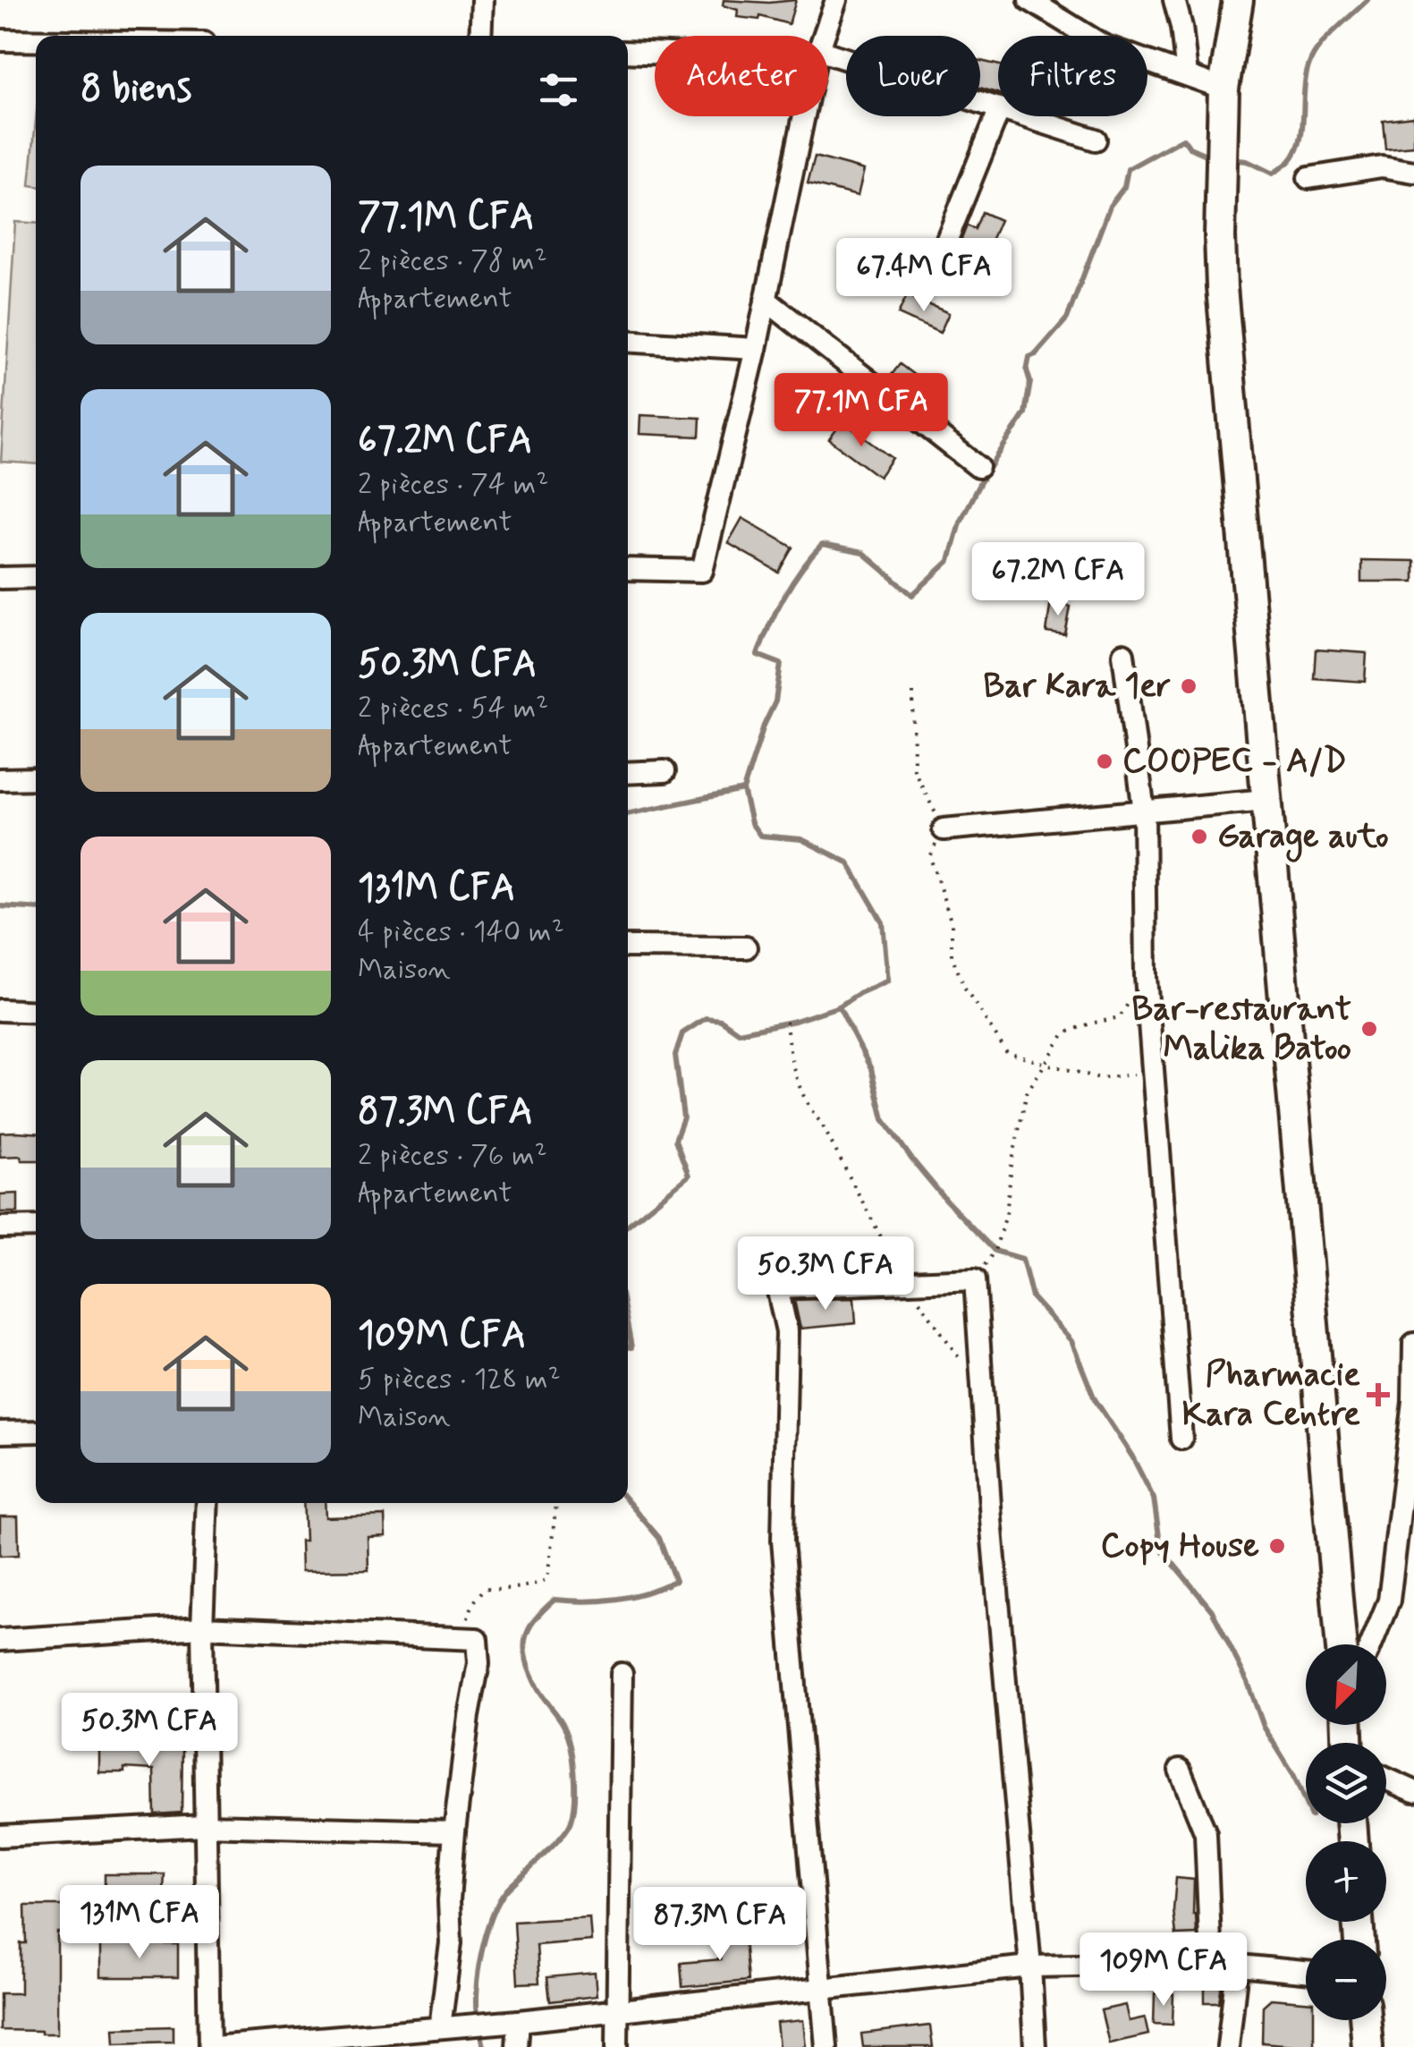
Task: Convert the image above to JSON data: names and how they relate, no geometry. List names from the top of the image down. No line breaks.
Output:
{"places":{"other":["Bar Kara 1er","COOPEC - A/D","Garage auto","Bar-restaurant Malika Batoo","Copy House"],"health":["Pharmacie Kara Centre"]},"north":"bottom left","page":{"chip":["Acheter","Louer","Filtres"],"heading":"8 biens","list":[{"name":"77.1M CFA","note":"2 pièces · 78 m² · Appartement"},{"name":"67.2M CFA","note":"2 pièces · 74 m² · Appartement"},{"name":"50.3M CFA","note":"2 pièces · 54 m² · Appartement"},{"name":"131M CFA","note":"4 pièces · 140 m² · Maison"},{"name":"87.3M CFA","note":"2 pièces · 76 m² · Appartement"},{"name":"109M CFA","note":"5 pièces · 128 m² · Maison"}],"price":["67.4M CFA","77.1M CFA","67.2M CFA","50.3M CFA","50.3M CFA","131M CFA","87.3M CFA","109M CFA"],"map_buttons":["+","−"]}}
